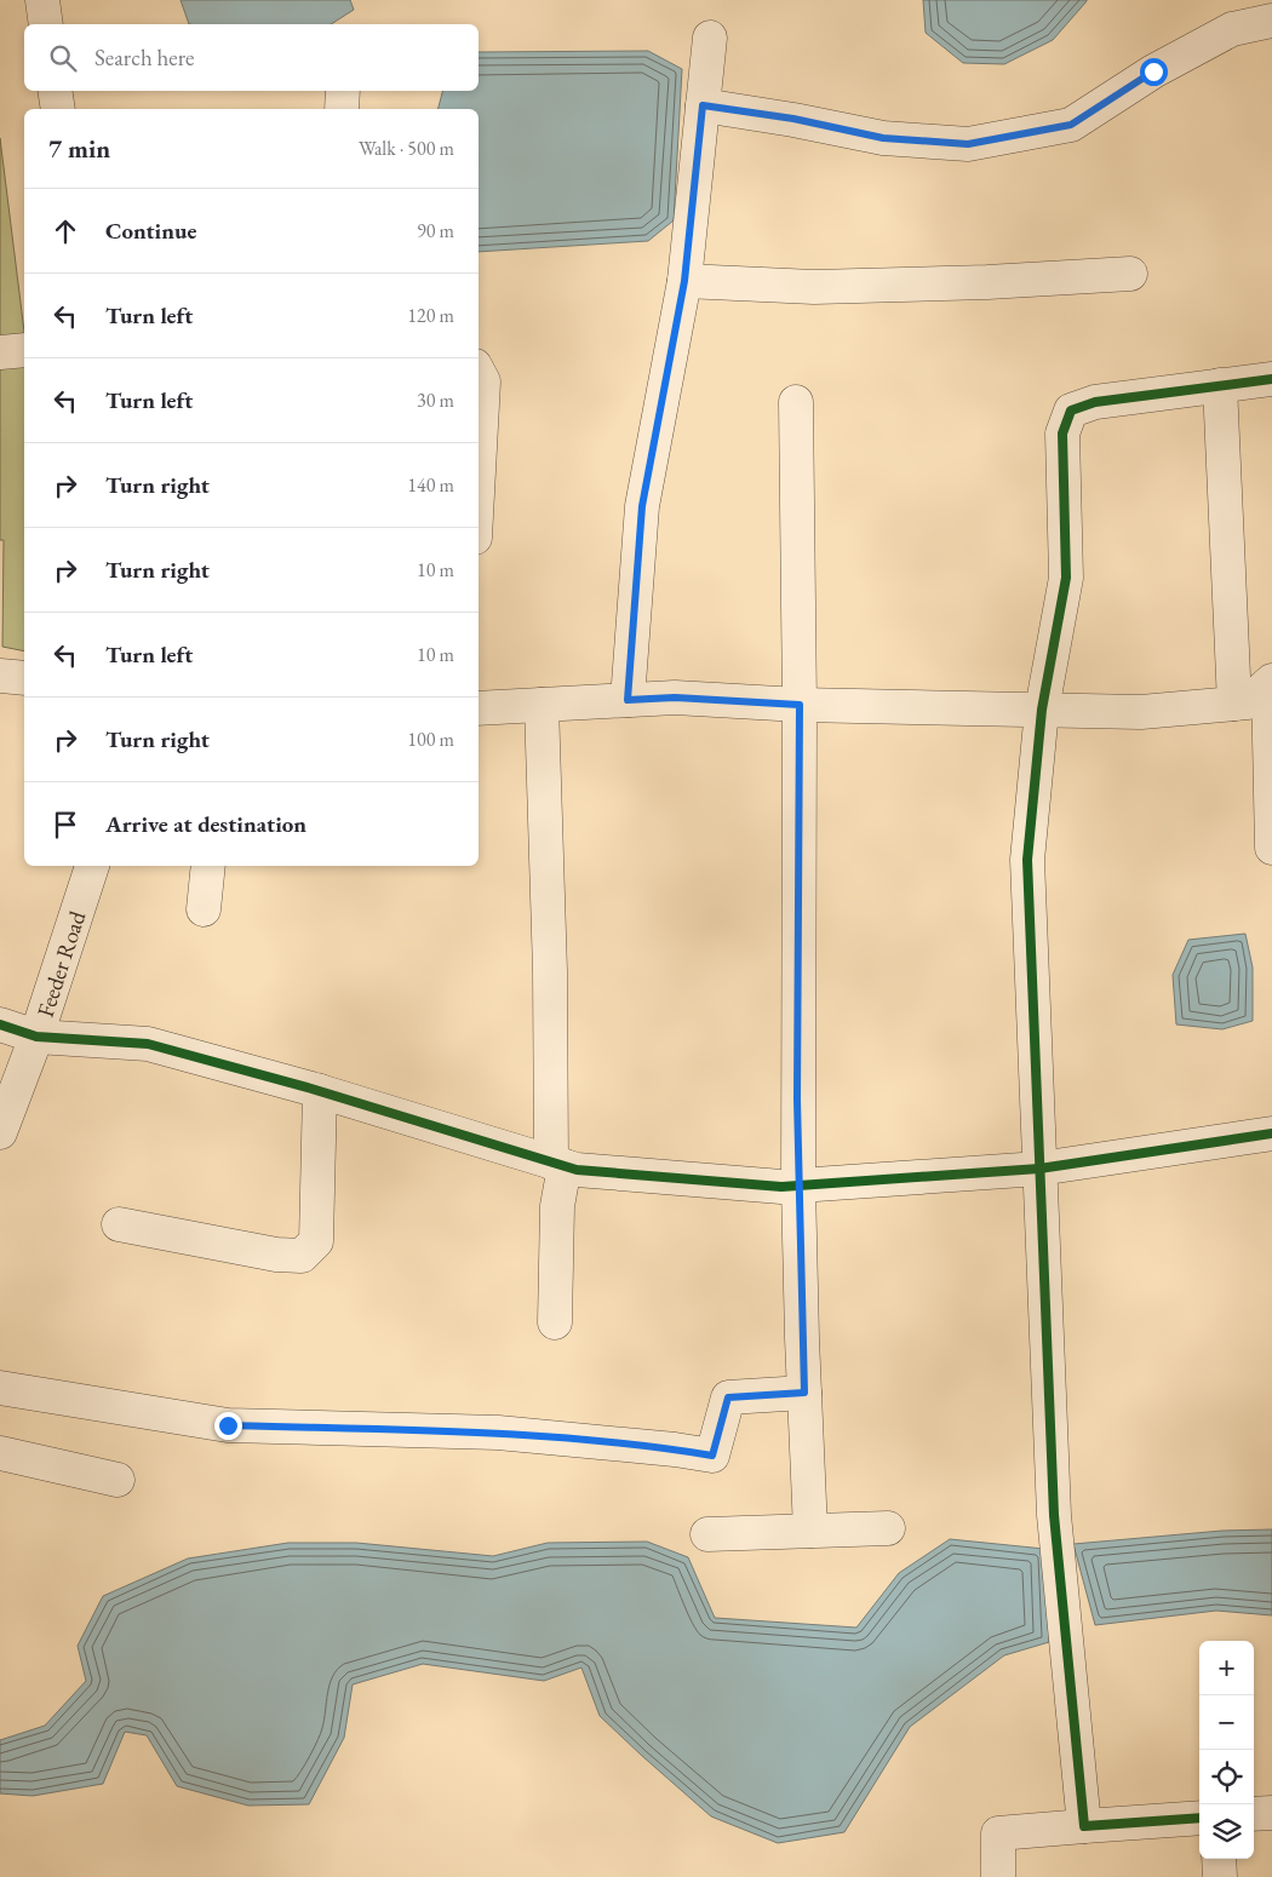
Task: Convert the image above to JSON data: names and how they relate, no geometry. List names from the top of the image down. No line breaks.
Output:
{"streets":{"street":["Feeder Road"]},"page":{"search":"Search here","heading":["7 min","Walk · 500 m"],"list":[["Continue","90 m"],["Turn left","120 m"],["Turn left","30 m"],["Turn right","140 m"],["Turn right","10 m"],["Turn left","10 m"],["Turn right","100 m"],"Arrive at destination"],"map_buttons":["+","−"]}}
